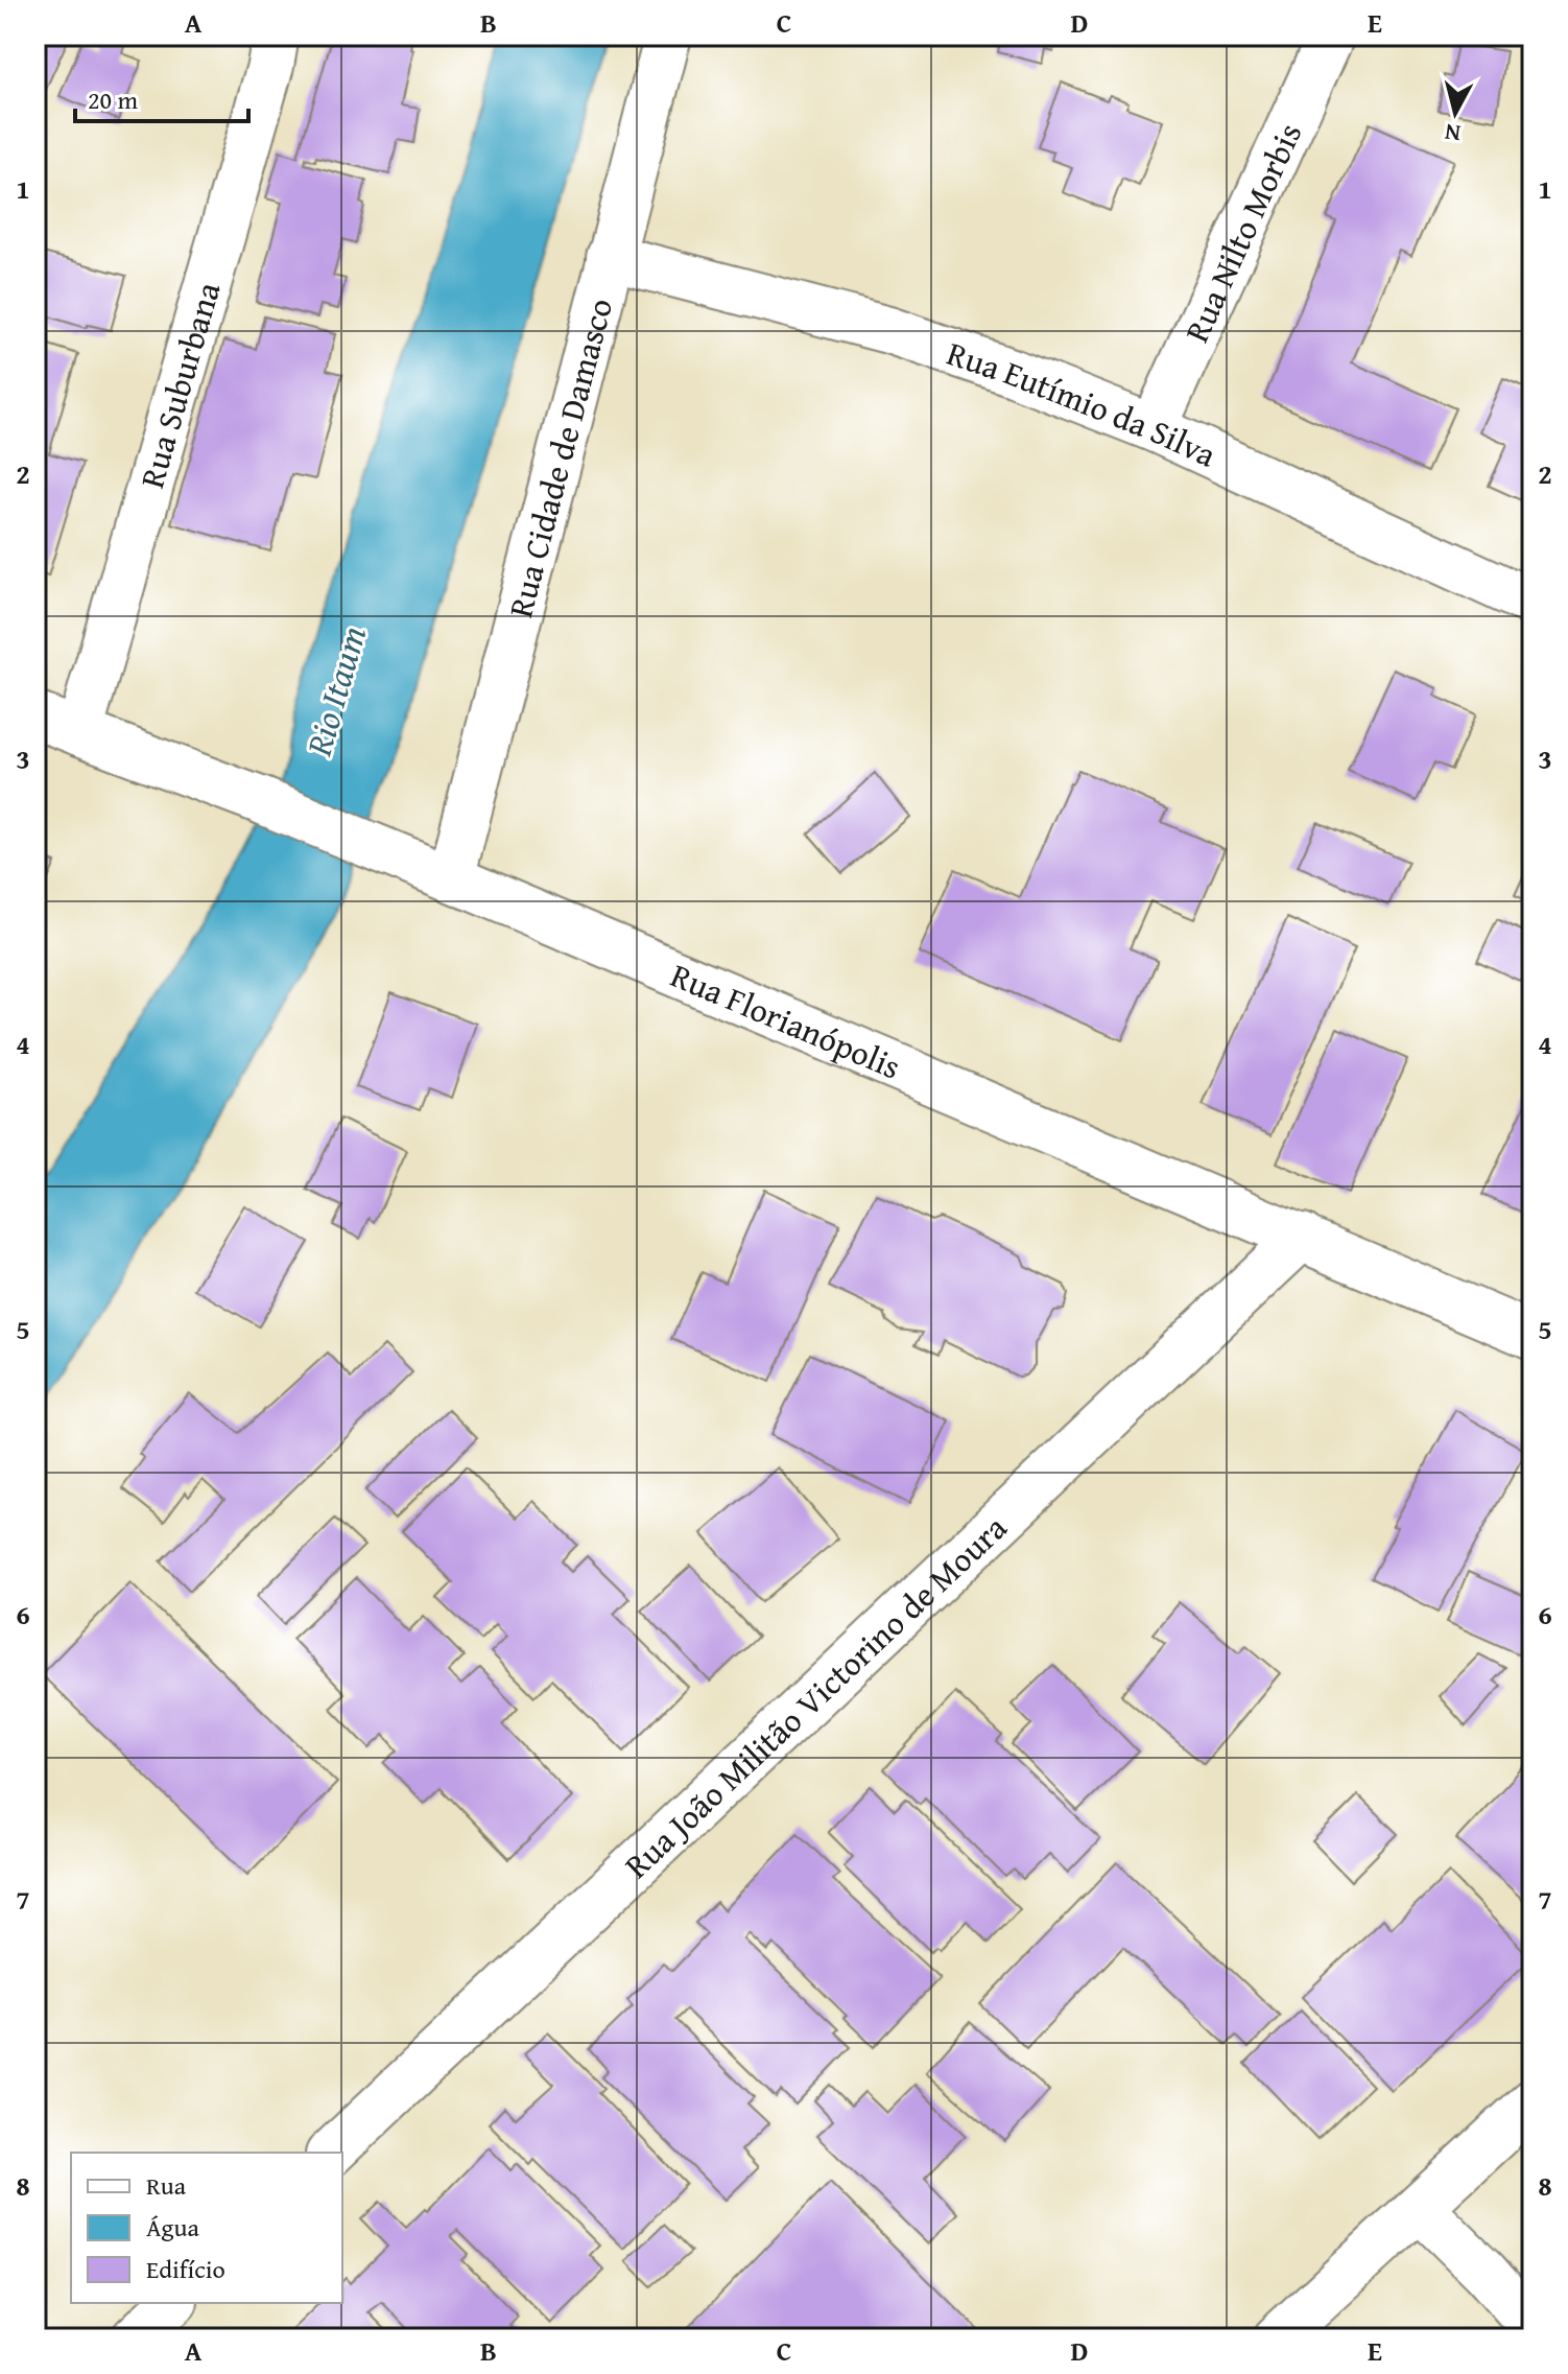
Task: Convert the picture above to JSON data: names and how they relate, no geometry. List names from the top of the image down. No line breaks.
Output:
{"streets":{"street":["Rua Nilto Morbis","Rua Suburbana","Rua Eutímio da Silva","Rua Cidade de Damasco","Rua Florianópolis","Rua João Militão Victorino de Moura"]},"crossings":[["Rua Nilto Morbis","Rua Eutímio da Silva"],["Rua Suburbana","Rua Florianópolis"],["Rua Eutímio da Silva","Rua Cidade de Damasco"],["Rua Cidade de Damasco","Rua Florianópolis"],["Rua Florianópolis","Rua João Militão Victorino de Moura"]],"water":["Rio Itaum"],"legend":["Rua","Água","Edifício"],"scale_bar":"20 m","north":"bottom","grid":{"columns":["A","B","C","D","E"],"rows":["1","2","3","4","5","6","7","8"]}}
